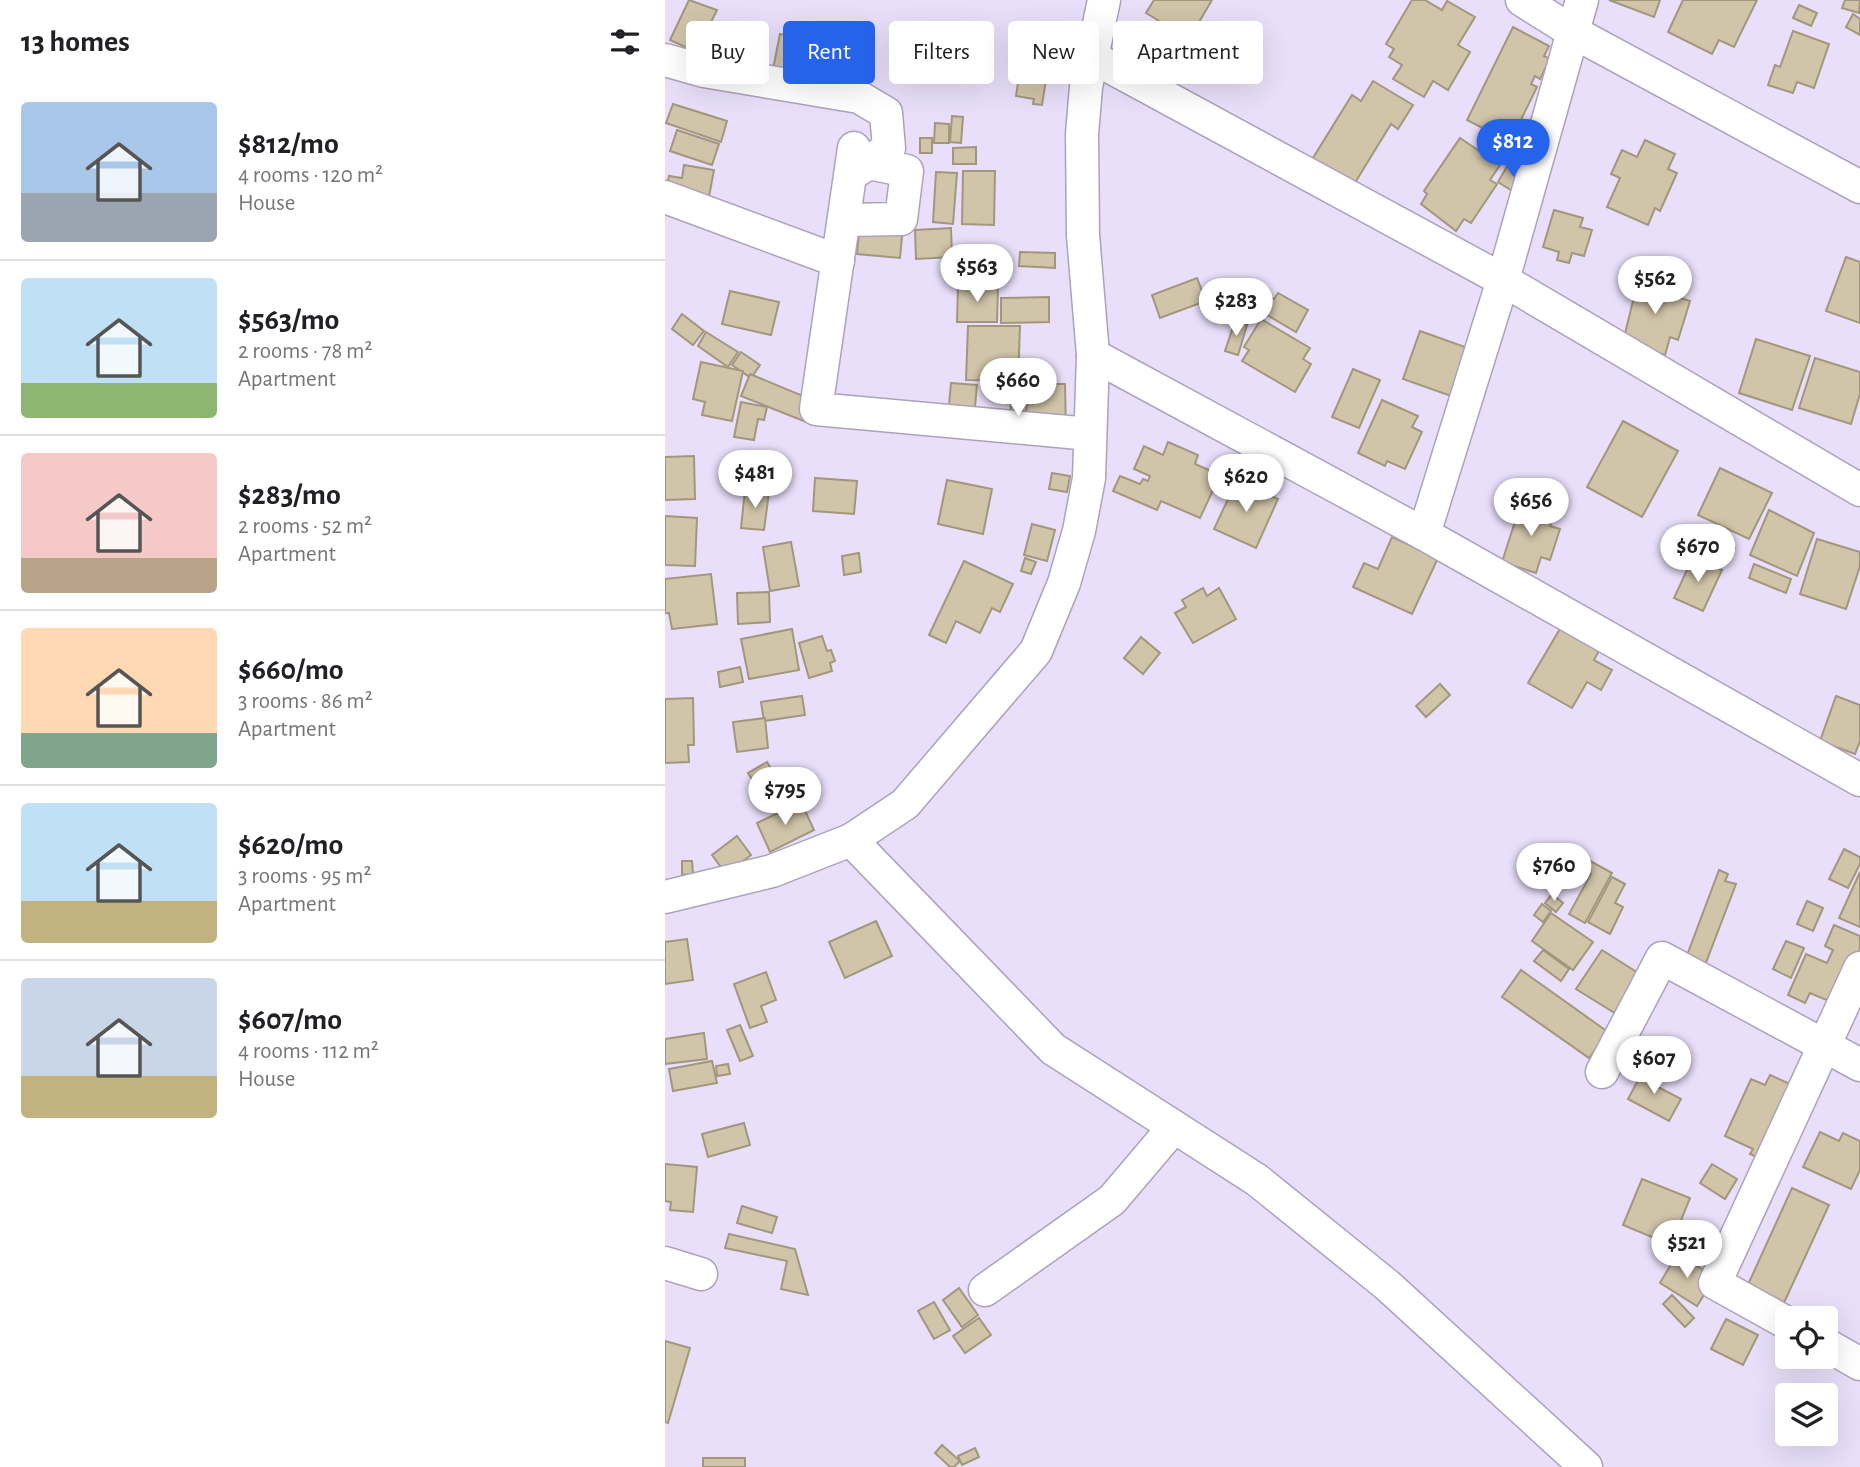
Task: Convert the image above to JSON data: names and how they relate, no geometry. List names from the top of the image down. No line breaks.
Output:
{"page":{"heading":"13 homes","chip":["Buy","Rent","Filters","New","Apartment"],"list":[{"name":"$812/mo","note":"4 rooms · 120 m² · House"},{"name":"$563/mo","note":"2 rooms · 78 m² · Apartment"},{"name":"$283/mo","note":"2 rooms · 52 m² · Apartment"},{"name":"$660/mo","note":"3 rooms · 86 m² · Apartment"},{"name":"$620/mo","note":"3 rooms · 95 m² · Apartment"},{"name":"$607/mo","note":"4 rooms · 112 m² · House"}],"price":["$812","$563","$562","$283","$660","$481","$620","$656","$670","$795","$760","$607","$521"]}}
